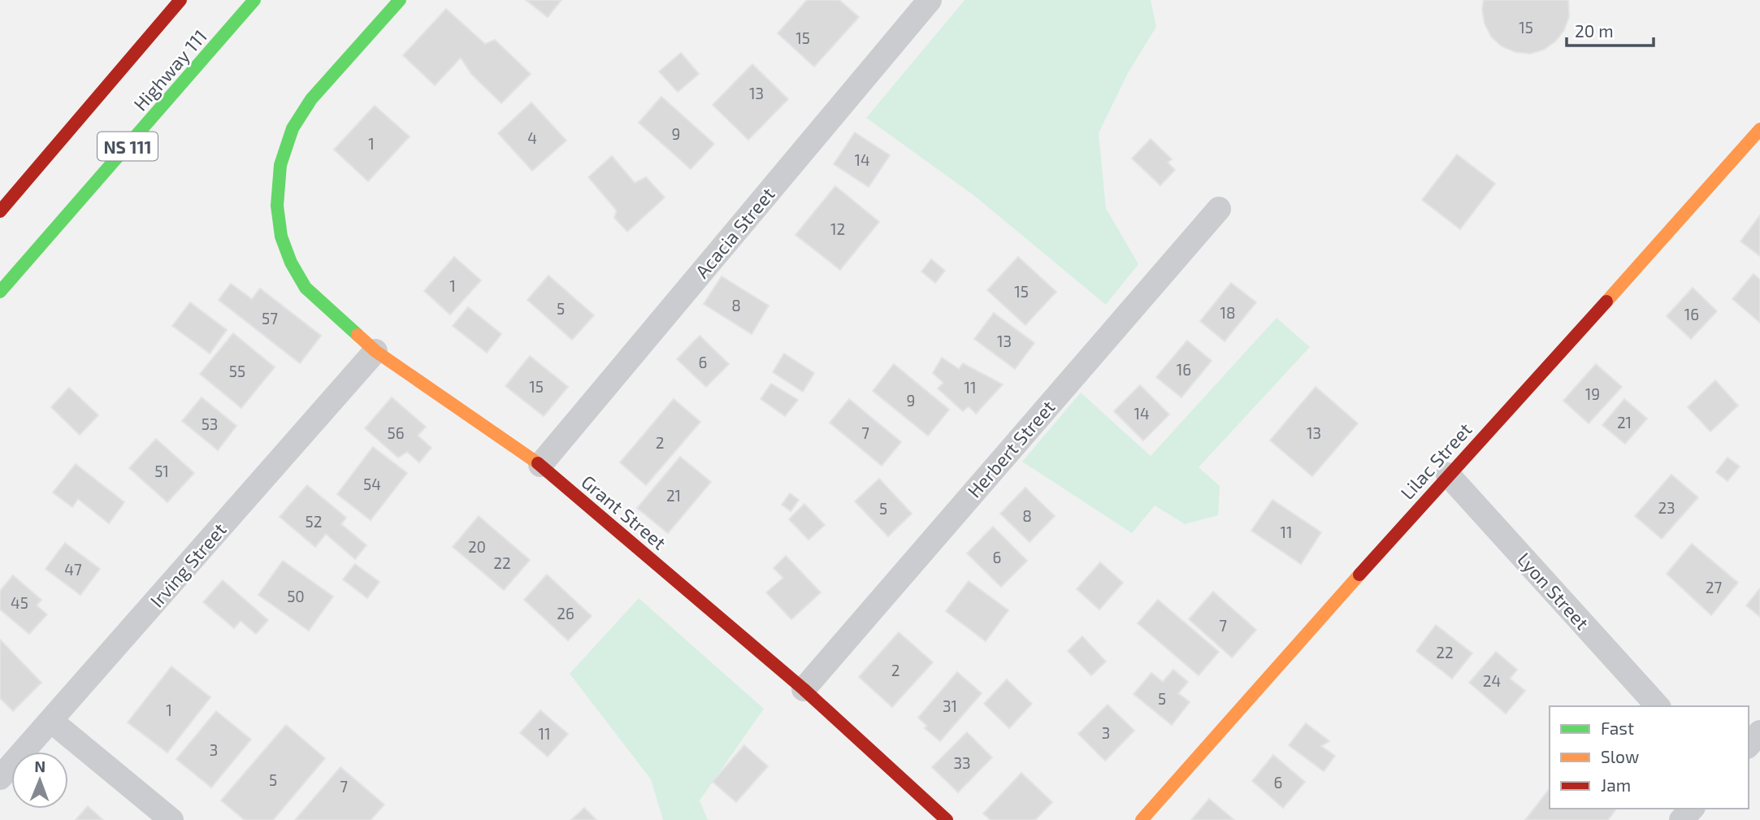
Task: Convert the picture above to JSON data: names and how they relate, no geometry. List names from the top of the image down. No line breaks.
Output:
{"streets":{"main road":["Highway 111","NS 111","Lilac Street","Grant Street"],"street":["Acacia Street","Herbert Street","Irving Street","Lyon Street"]},"crossings":[["Acacia Street","Grant Street"],["Herbert Street","Grant Street"],["Lilac Street","Lyon Street"],["Grant Street","Irving Street"]],"house_numbers":["15","15","13","9","4","1","14","12","1","15","8","5","18","16","57","13","6","16","55","15","11","19","9","14","21","53","56","7","13","2","51","54","21","23","5","8","52","11","20","6","22","47","27","50","45","26","7","22","2","24","5","31","1","3","11","3","33","5","6","7"],"legend":["Fast","Slow","Jam"],"scale_bar":"20 m","north":"top"}
